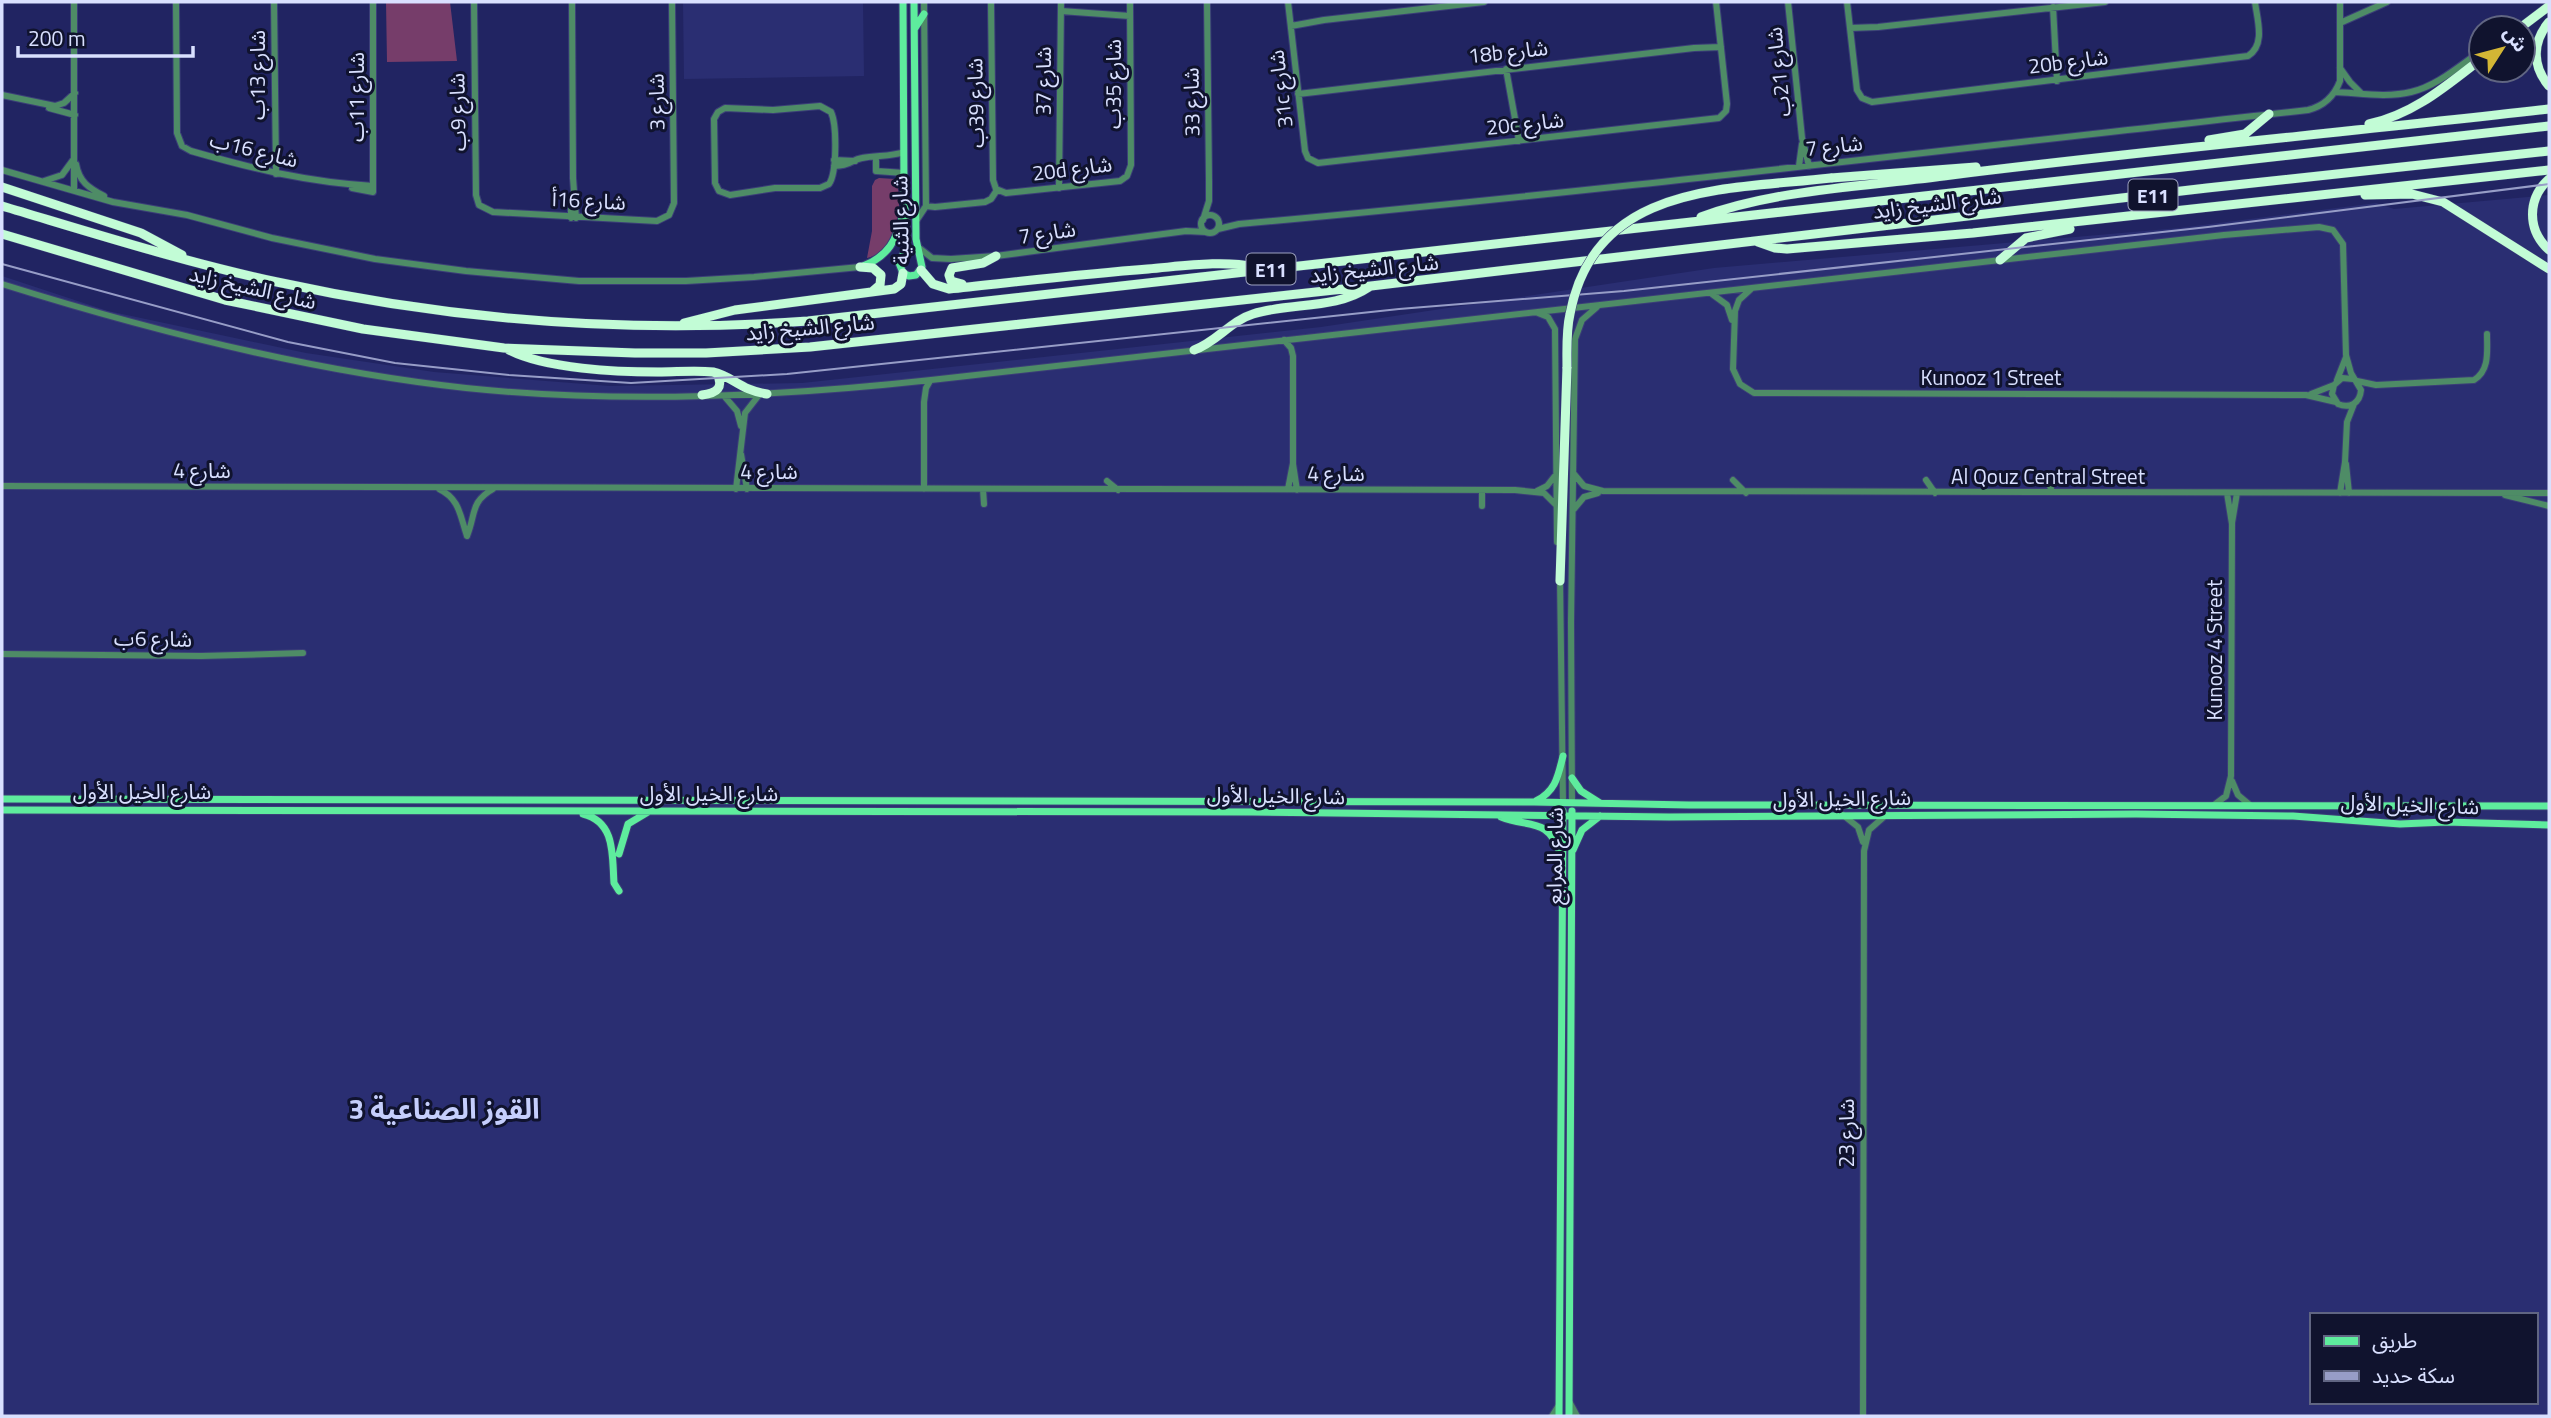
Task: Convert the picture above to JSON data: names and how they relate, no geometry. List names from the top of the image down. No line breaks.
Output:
{"streets":{"highway":["E11","شارع الشيخ زايد"],"main road":["شارع الثنية","شارع الخيل الأول","شارع المرابع"],"street":["18b شارع","20b شارع","شارع 21ب","شارع 13ب","شارع 37","شارع 35ب","31c شارع","شارع 11ب","شارع 3","شارع 33","شارع 39ب","شارع 9ب","20c شارع","شارع 7","شارع 16ب","20d شارع","شارع 16أ","Kunooz 1 Street","شارع 4","Al Qouz Central Street","شارع 6ب","Kunooz 4 Street","شارع 23"]},"crossings":[["18b شارع","31c شارع"],["18b شارع","20c شارع"],["شارع 21ب","شارع 7"],["شارع 13ب","شارع 16ب"],["شارع 37","20d شارع"],["شارع 35ب","20d شارع"],["31c شارع","20c شارع"],["شارع 11ب","شارع 16ب"],["شارع 3","شارع 16أ"],["شارع 33","شارع 7"],["شارع 39ب","20d شارع"],["شارع 9ب","شارع 16أ"],["شارع 7","شارع الثنية"],["Al Qouz Central Street","Kunooz 4 Street"],["Al Qouz Central Street","شارع المرابع"],["Kunooz 4 Street","شارع الخيل الأول"],["شارع الخيل الأول","شارع المرابع"],["شارع الخيل الأول","شارع 23"]],"districts":["القوز الصناعية 3"],"legend":["طريق","سكة حديد"],"scale_bar":"200 m","north":"top right"}
